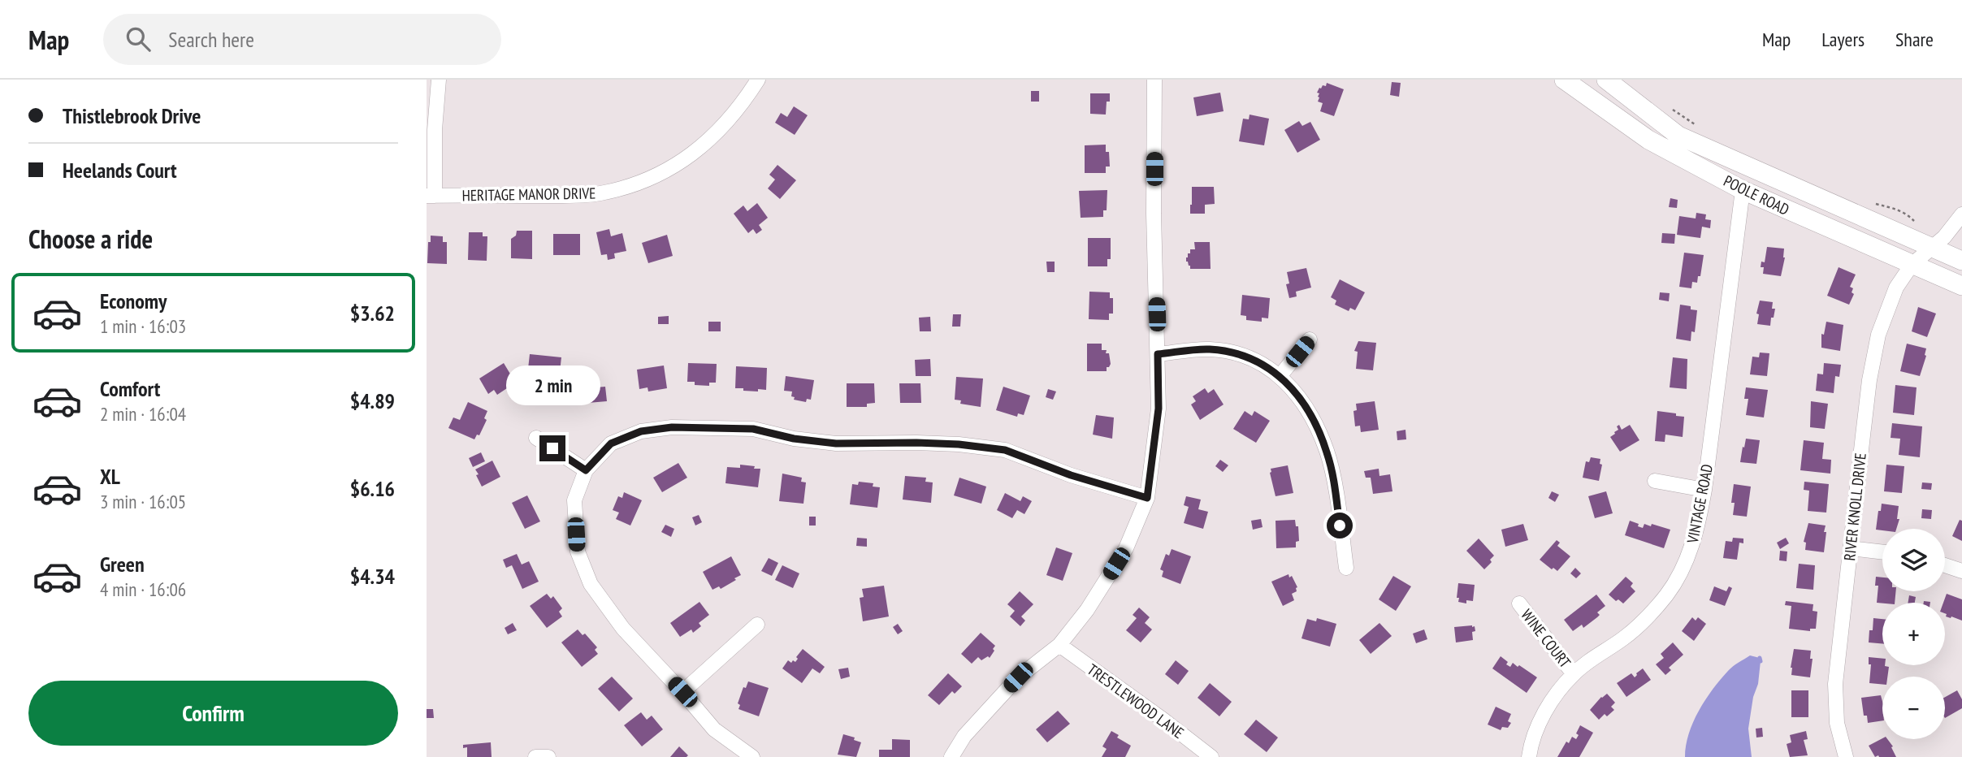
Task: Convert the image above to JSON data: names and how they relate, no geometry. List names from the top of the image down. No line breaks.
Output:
{"streets":{"main road":["POOLE ROAD"],"street":["HERITAGE MANOR DRIVE","VINTAGE ROAD","RIVER KNOLL DRIVE","WINE COURT","TRESTLEWOOD LANE"]},"crossings":[["POOLE ROAD","VINTAGE ROAD"],["POOLE ROAD","RIVER KNOLL DRIVE"],["VINTAGE ROAD","WINE COURT"]],"page":{"header":"Map","search":"Search here","nav":["Map","Layers","Share"],"banner":["Thistlebrook Drive","Heelands Court"],"heading":"Choose a ride","list":[{"name":"Economy","note":"1 min · 16:03","value":"$3.62"},{"name":"Comfort","note":"2 min · 16:04","value":"$4.89"},{"name":"XL","note":"3 min · 16:05","value":"$6.16"},{"name":"Green","note":"4 min · 16:06","value":"$4.34"}],"bubble":"2 min","map_buttons":["+","−"],"buttons":"Confirm"}}
